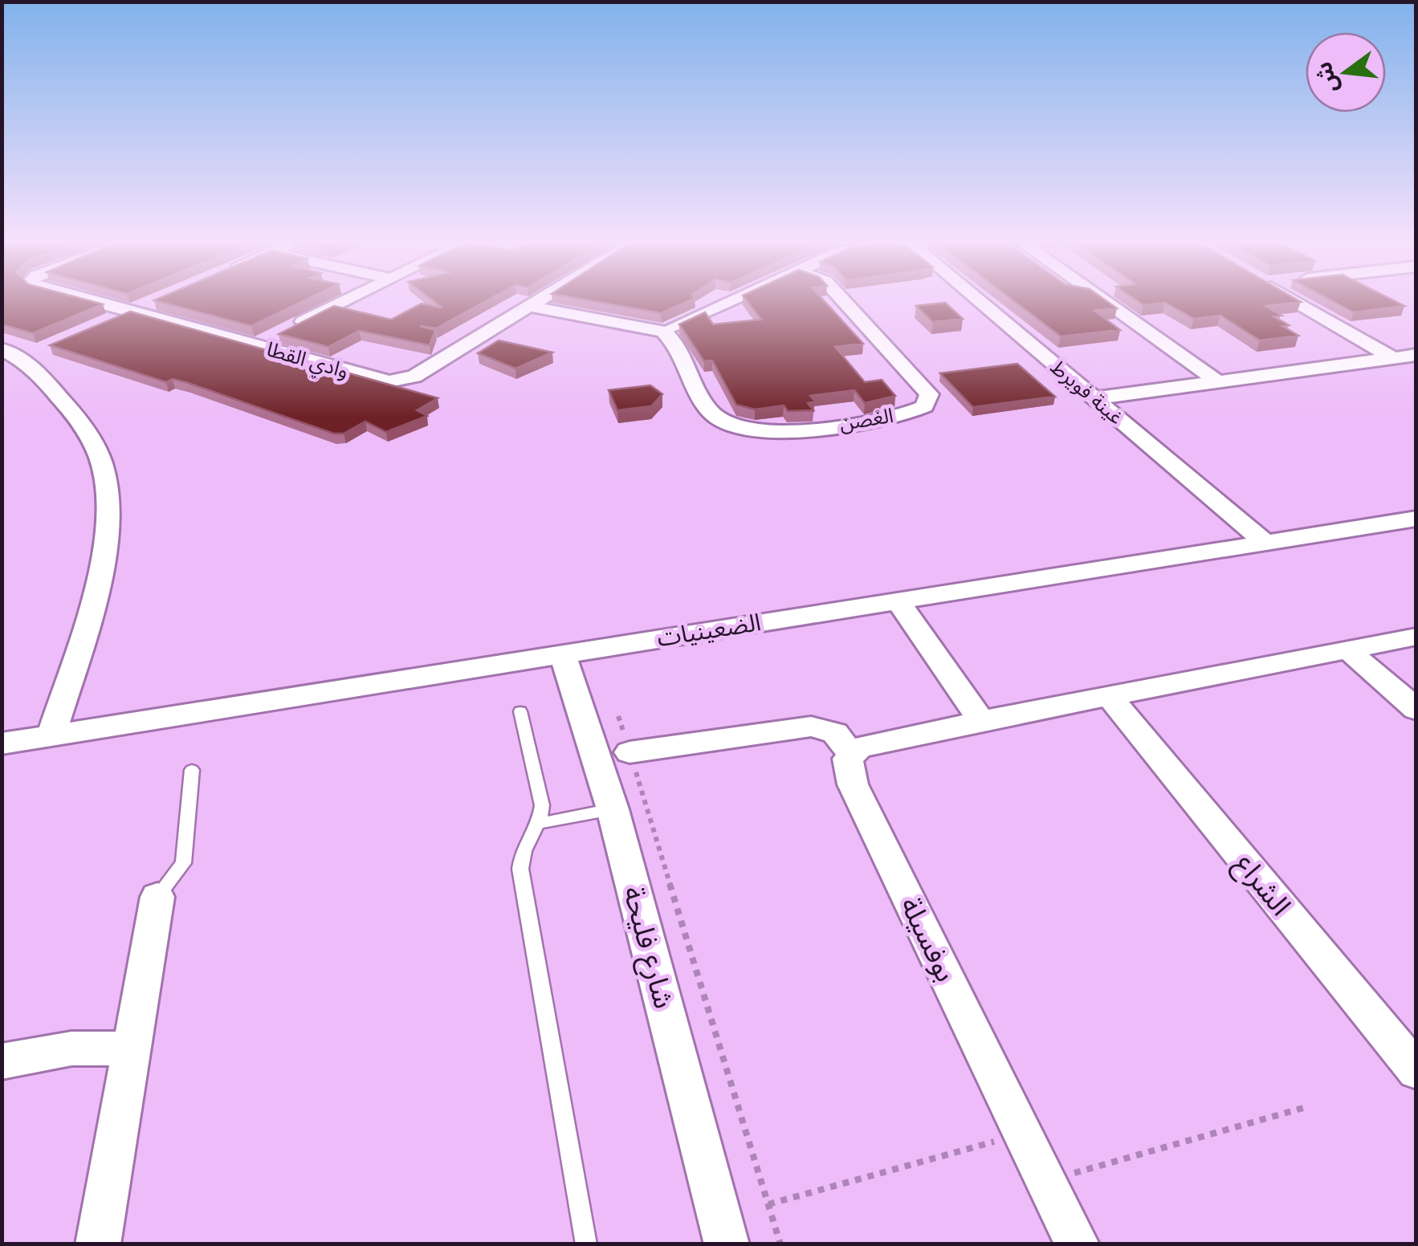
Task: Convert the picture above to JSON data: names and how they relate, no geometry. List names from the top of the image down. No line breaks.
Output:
{"streets":{"street":["وادي القطا","غينة فويرط","الغصن","الضعينيات","الشراع","بوفسيلة","شارع فليحة"]},"crossings":[["غينة فويرط","الضعينيات"],["الضعينيات","شارع فليحة"]],"north":"left"}
